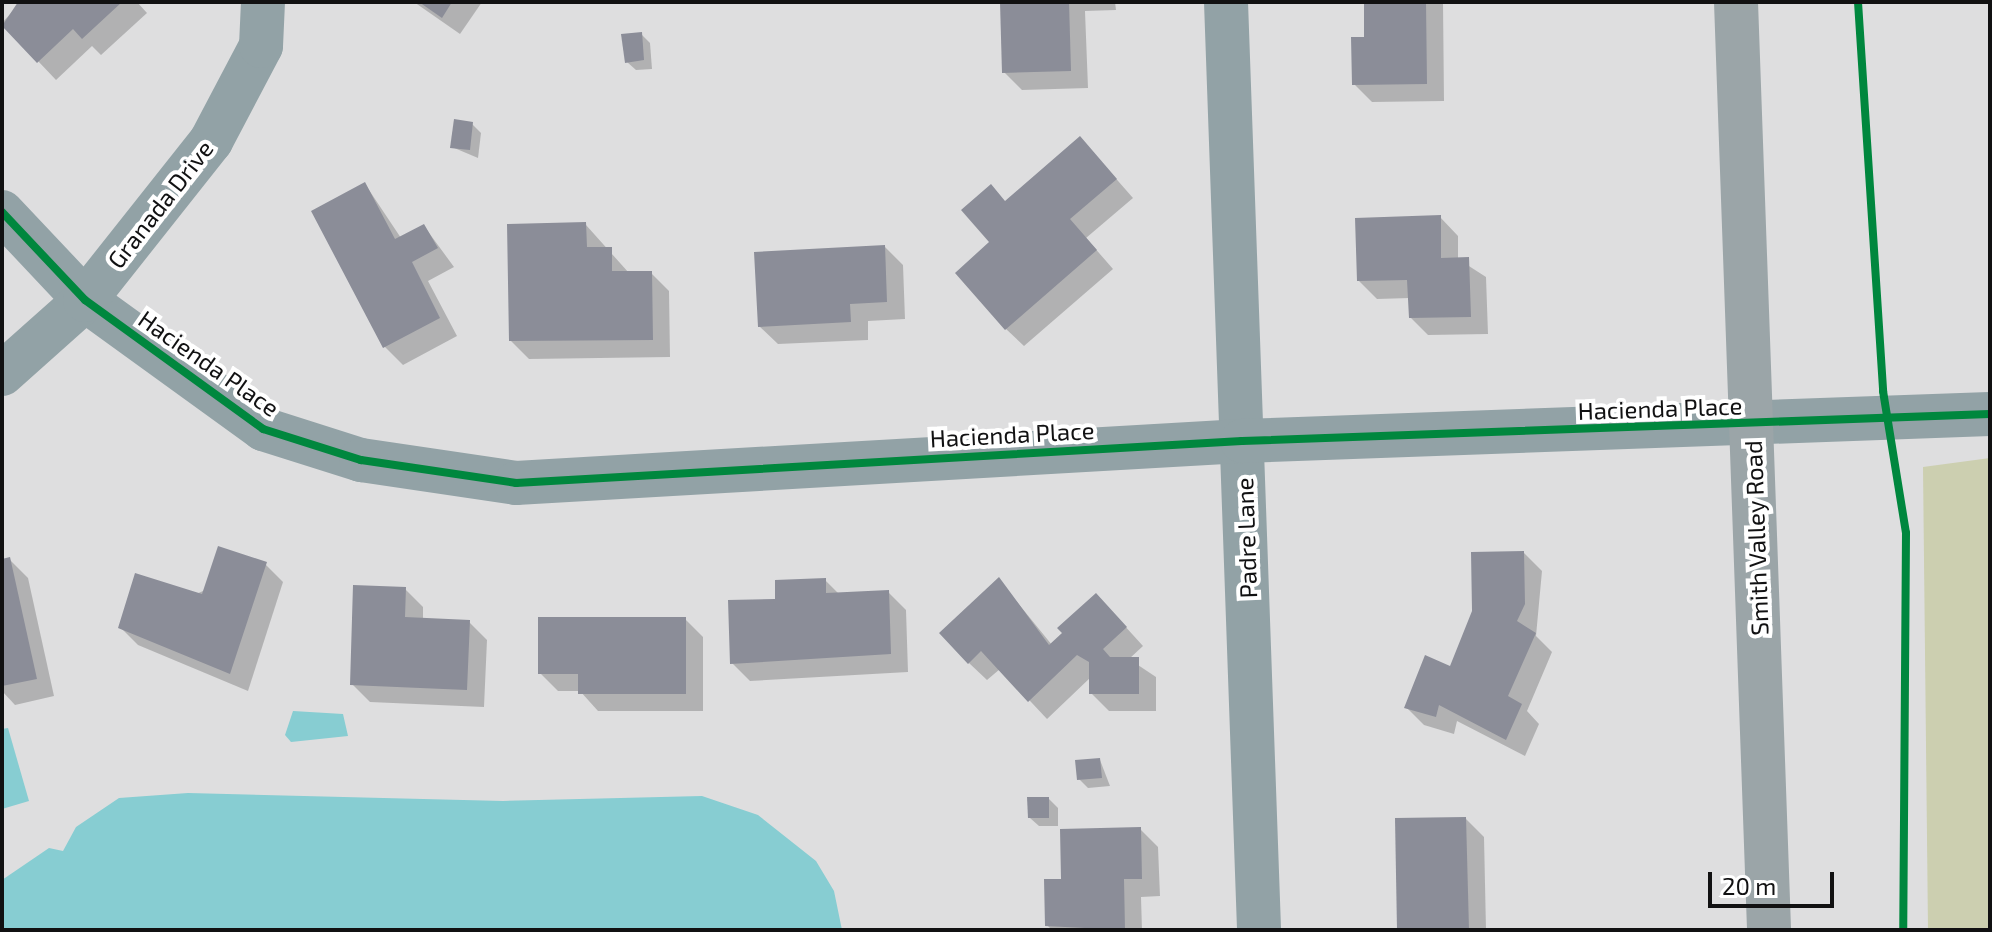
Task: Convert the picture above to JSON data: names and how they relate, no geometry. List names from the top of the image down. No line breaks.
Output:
{"streets":{"main road":["Smith Valley Road"],"street":["Granada Drive","Hacienda Place","Padre Lane"]},"crossings":[["Granada Drive","Hacienda Place"],["Hacienda Place","Padre Lane"],["Hacienda Place","Smith Valley Road"]],"scale_bar":"20 m"}
